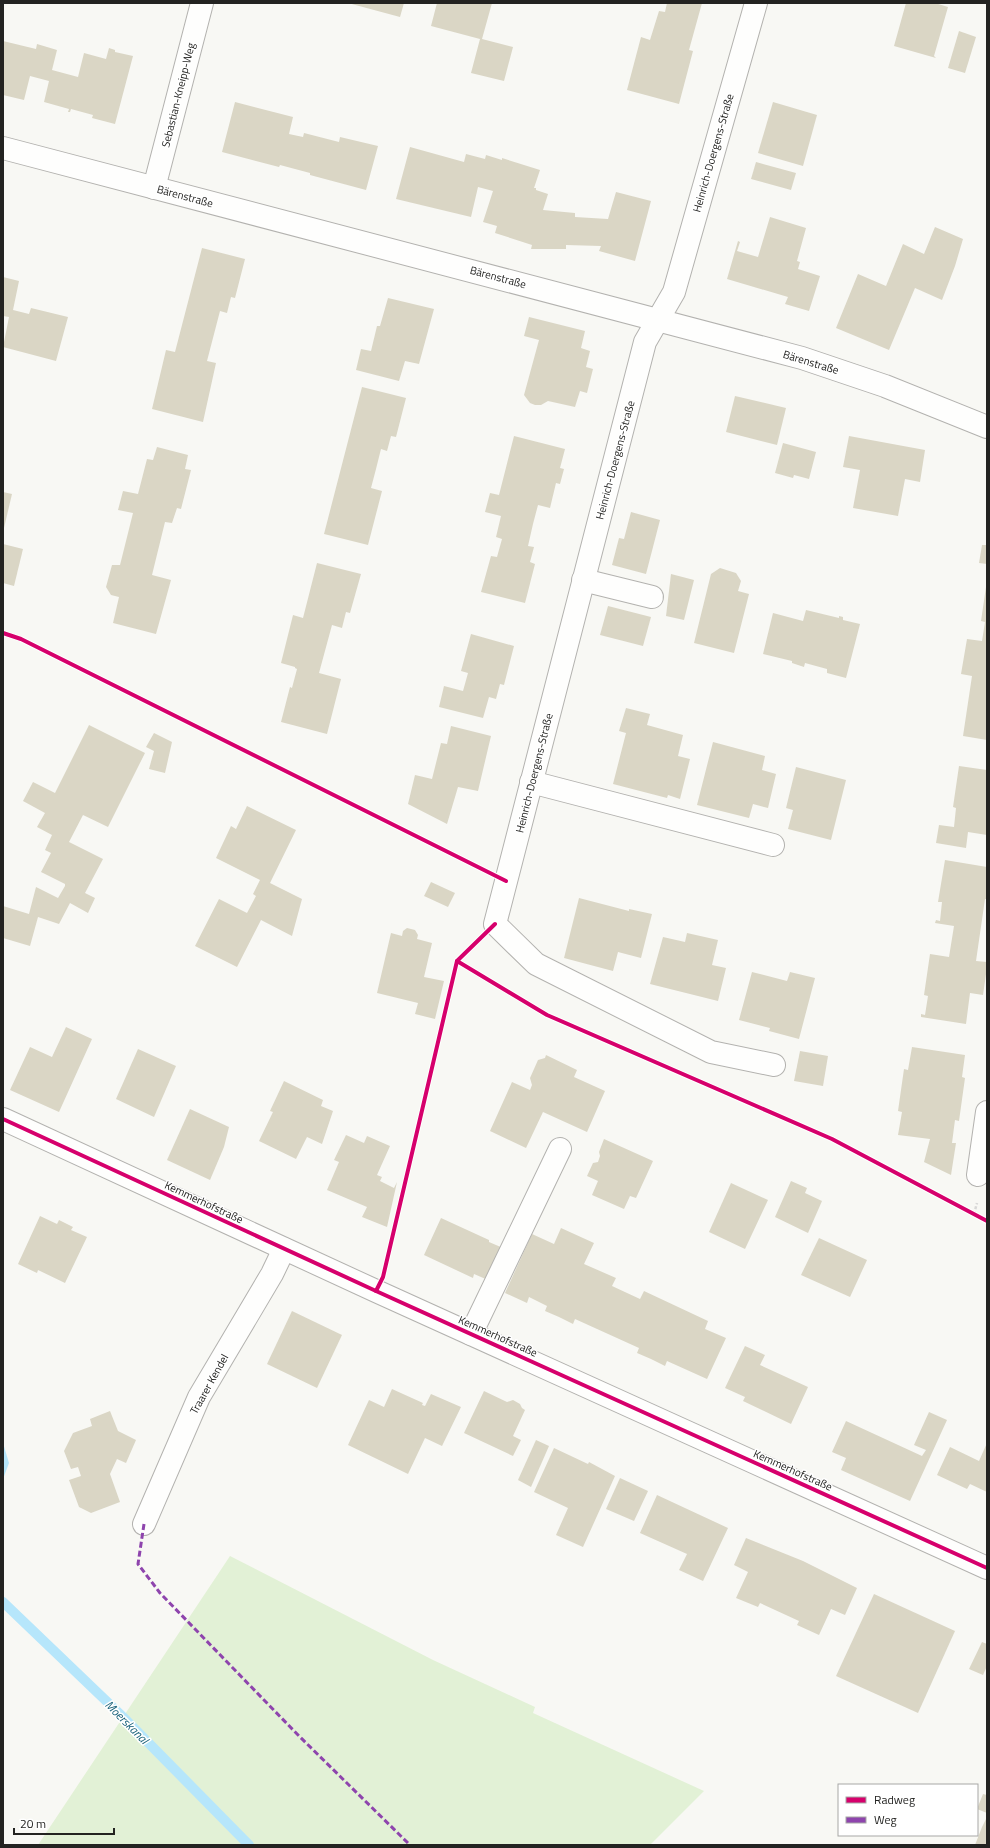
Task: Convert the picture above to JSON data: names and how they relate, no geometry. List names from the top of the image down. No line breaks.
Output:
{"streets":{"street":["Sebastian-Kneipp-Weg","Heinrich-Doergens-Straße","Bärenstraße","Kemmerhofstraße","Traarer Kendel"]},"crossings":[["Sebastian-Kneipp-Weg","Bärenstraße"],["Heinrich-Doergens-Straße","Bärenstraße"],["Kemmerhofstraße","Traarer Kendel"]],"water":["Moerskanal"],"legend":["Radweg","Weg"],"scale_bar":"20 m"}
